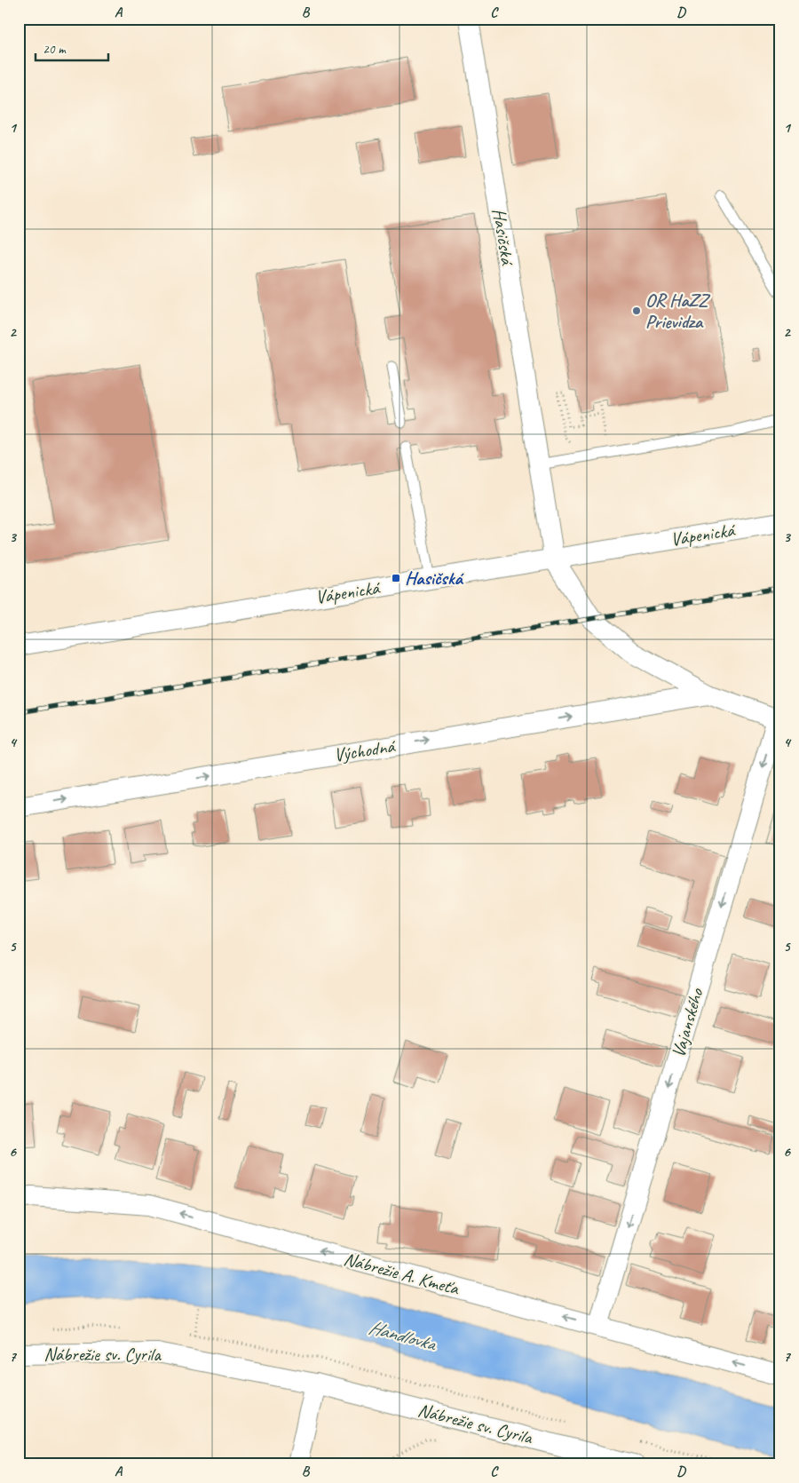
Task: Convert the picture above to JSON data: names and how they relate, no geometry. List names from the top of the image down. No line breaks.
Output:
{"streets":{"street":["Hasičská","Vápenická","Východná","Vajanského","Nábrežie A. Kmeťa","Nábrežie sv. Cyrila"]},"crossings":[["Hasičská","Vápenická"],["Hasičská","Východná"],["Vápenická","Východná"],["Východná","Vajanského"],["Vajanského","Nábrežie A. Kmeťa"]],"one_way":["Východná","Vajanského","Nábrežie A. Kmeťa"],"water":["Handlovka"],"places":{"other":["OR HaZZ Prievidza"],"transit":["Hasičská"]},"scale_bar":"20 m","grid":{"columns":["A","B","C","D"],"rows":["1","2","3","4","5","6","7"]}}
